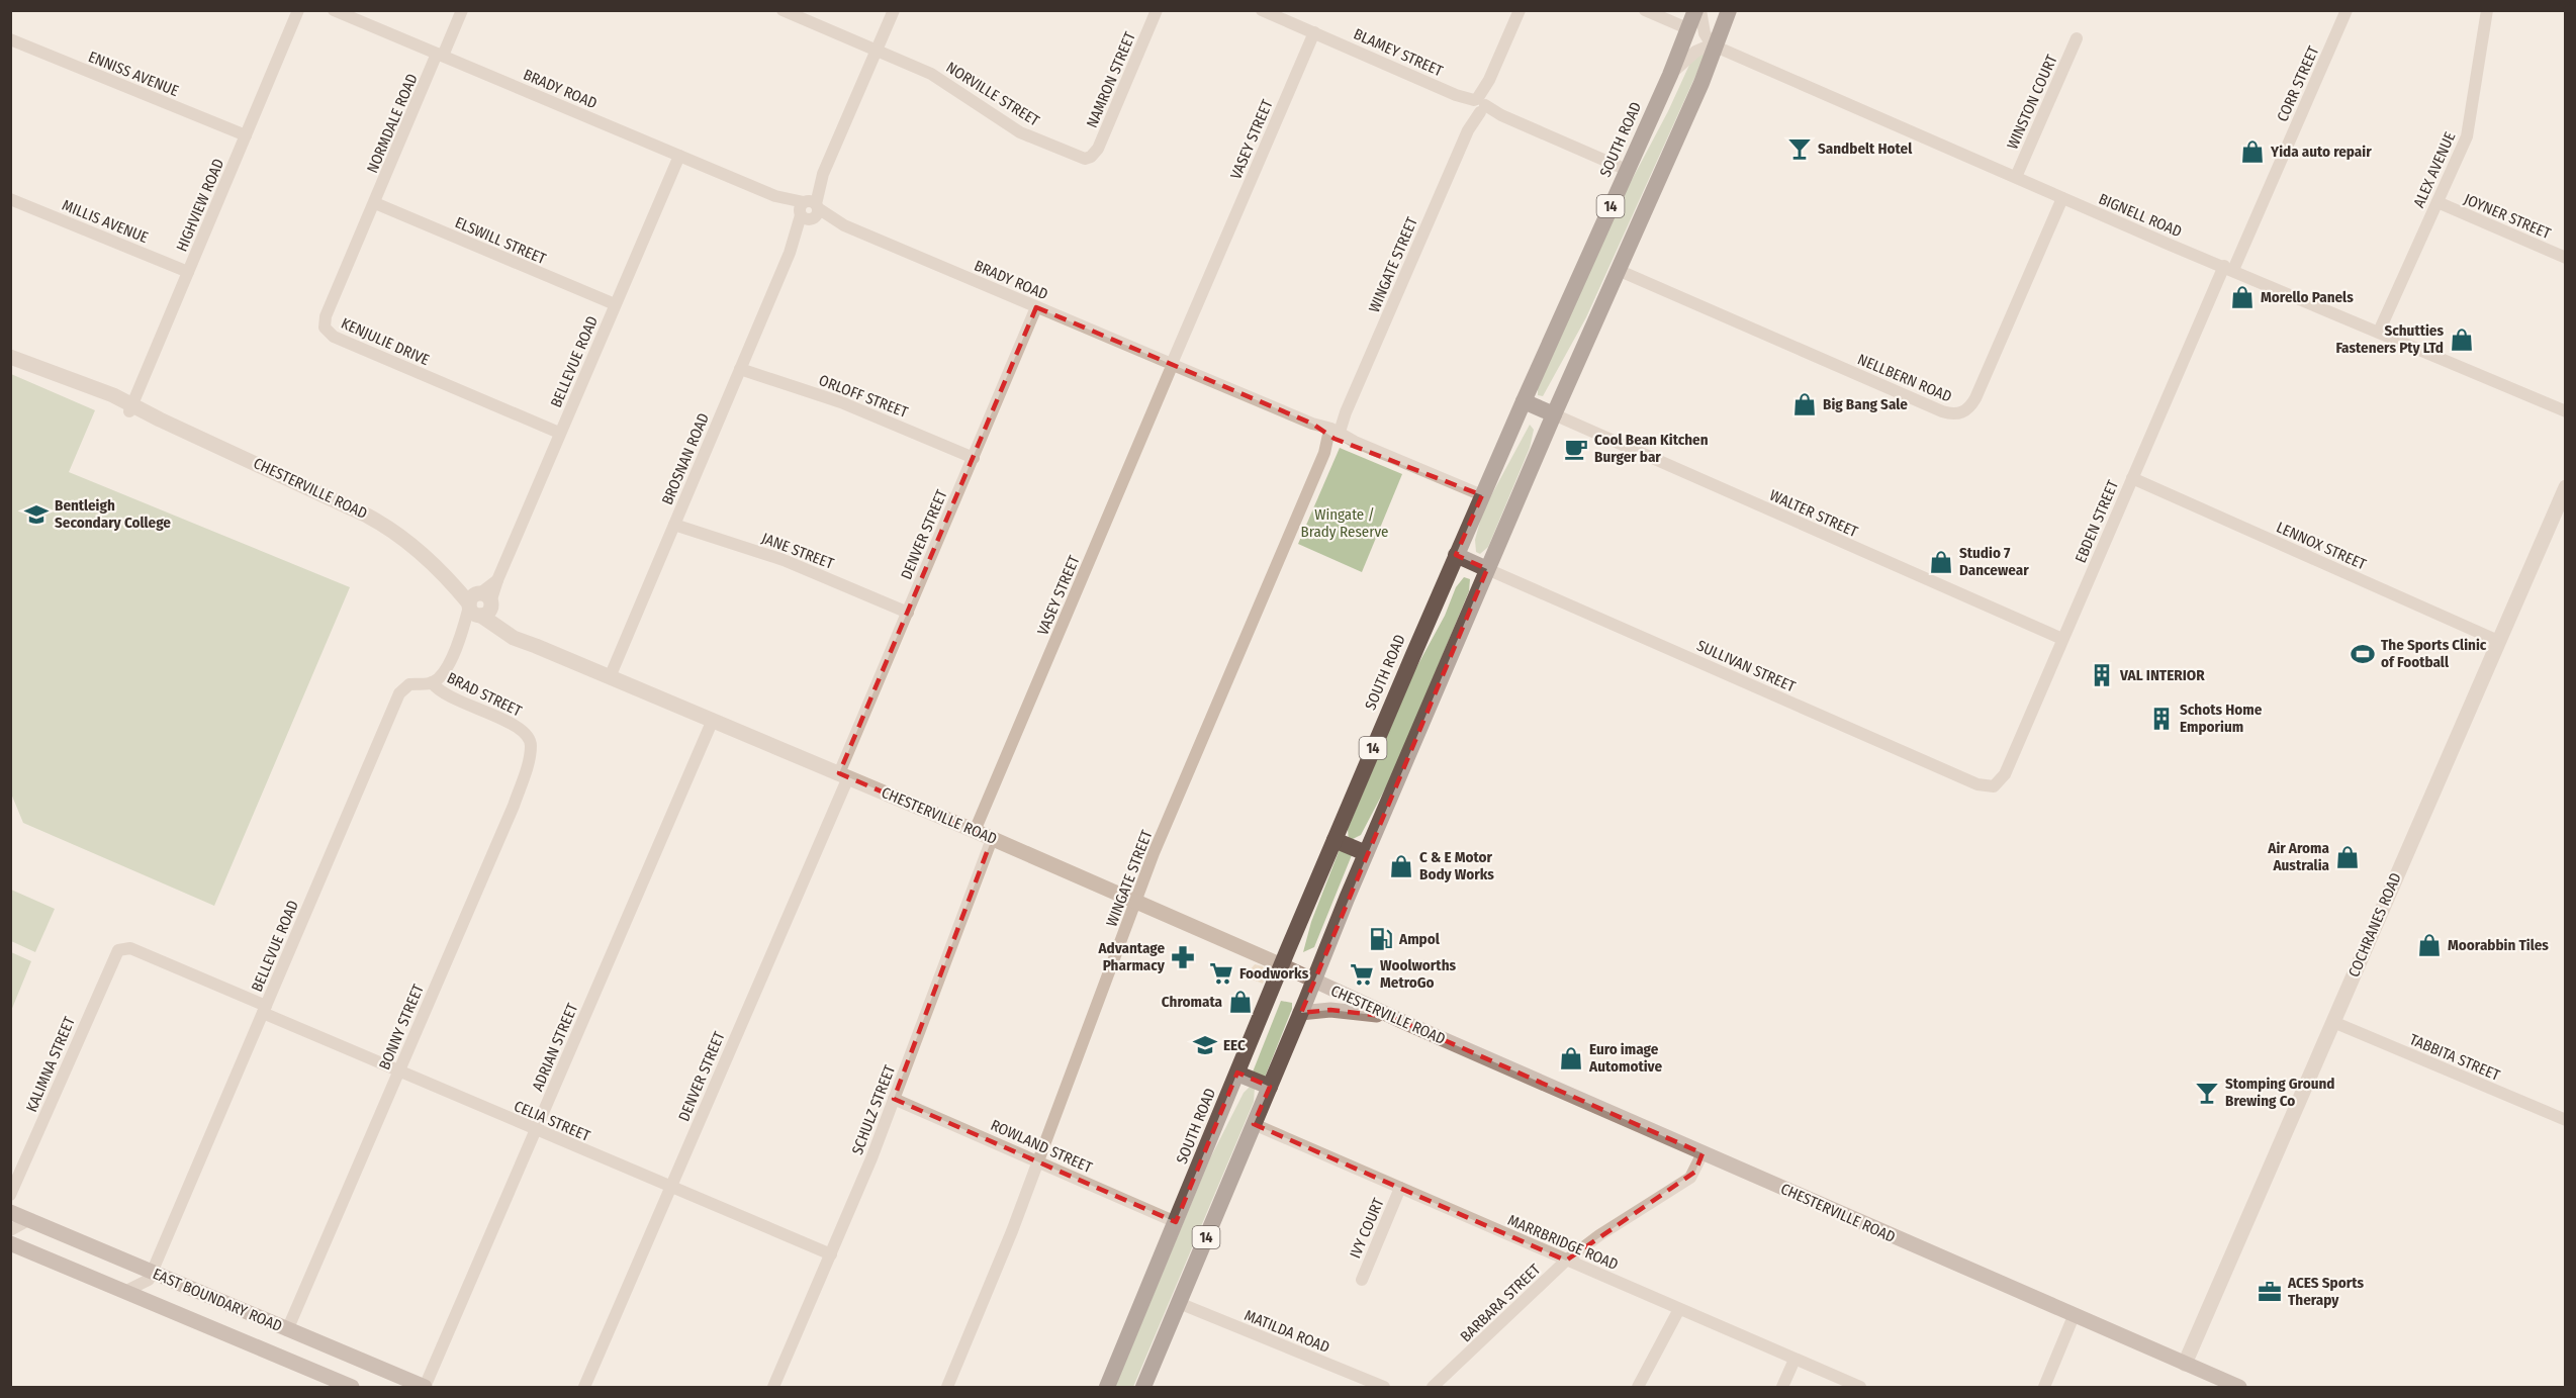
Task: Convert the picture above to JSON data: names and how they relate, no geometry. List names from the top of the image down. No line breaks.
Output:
{"streets":{"highway":["SOUTH ROAD","14"],"main road":["CHESTERVILLE ROAD","EAST BOUNDARY ROAD"],"street":["BLAMEY STREET","ENNISS AVENUE","NAMRON STREET","CORR STREET","BRADY ROAD","NORVILLE STREET","WINSTON COURT","NORMDALE ROAD","VASEY STREET","ALEX AVENUE","HIGHVIEW ROAD","BIGNELL ROAD","JOYNER STREET","MILLIS AVENUE","ELSWILL STREET","WINGATE STREET","KENJULIE DRIVE","BELLEVUE ROAD","NELLBERN ROAD","ORLOFF STREET","BROSNAN ROAD","WALTER STREET","EBDEN STREET","DENVER STREET","LENNOX STREET","JANE STREET","SULLIVAN STREET","BRAD STREET","COCHRANES ROAD","BONNY STREET","ADRIAN STREET","TABBITA STREET","KALIMNA STREET","SCHULZ STREET","CELIA STREET","ROWLAND STREET","IVY COURT","MARRBRIDGE ROAD","BARBARA STREET","MATILDA ROAD"]},"crossings":[["BLAMEY STREET","VASEY STREET"],["BLAMEY STREET","SOUTH ROAD"],["BLAMEY STREET","WINGATE STREET"],["ENNISS AVENUE","HIGHVIEW ROAD"],["NAMRON STREET","NORVILLE STREET"],["CORR STREET","BIGNELL ROAD"],["CORR STREET","EBDEN STREET"],["BRADY ROAD","NORMDALE ROAD"],["BRADY ROAD","VASEY STREET"],["BRADY ROAD","SOUTH ROAD"],["BRADY ROAD","WINGATE STREET"],["BRADY ROAD","BELLEVUE ROAD"],["BRADY ROAD","BROSNAN ROAD"],["BRADY ROAD","DENVER STREET"],["NORVILLE STREET","BROSNAN ROAD"],["WINSTON COURT","BIGNELL ROAD"],["NORMDALE ROAD","ELSWILL STREET"],["NORMDALE ROAD","KENJULIE DRIVE"],["VASEY STREET","CHESTERVILLE ROAD"],["SOUTH ROAD","CHESTERVILLE ROAD"],["SOUTH ROAD","ROWLAND STREET"],["ALEX AVENUE","BIGNELL ROAD"],["ALEX AVENUE","JOYNER STREET"],["HIGHVIEW ROAD","MILLIS AVENUE"],["HIGHVIEW ROAD","CHESTERVILLE ROAD"],["14","BIGNELL ROAD"],["14","NELLBERN ROAD"],["14","CHESTERVILLE ROAD"],["14","WALTER STREET"],["14","SULLIVAN STREET"],["14","MARRBRIDGE ROAD"],["14","MATILDA ROAD"],["BIGNELL ROAD","NELLBERN ROAD"],["BIGNELL ROAD","EBDEN STREET"],["ELSWILL STREET","KENJULIE DRIVE"],["ELSWILL STREET","BELLEVUE ROAD"],["WINGATE STREET","CHESTERVILLE ROAD"],["WINGATE STREET","ROWLAND STREET"],["KENJULIE DRIVE","BELLEVUE ROAD"],["BELLEVUE ROAD","CHESTERVILLE ROAD"],["BELLEVUE ROAD","BRAD STREET"],["BELLEVUE ROAD","CELIA STREET"],["BELLEVUE ROAD","EAST BOUNDARY ROAD"],["ORLOFF STREET","BROSNAN ROAD"],["ORLOFF STREET","DENVER STREET"],["BROSNAN ROAD","CHESTERVILLE ROAD"],["BROSNAN ROAD","JANE STREET"],["CHESTERVILLE ROAD","DENVER STREET"],["CHESTERVILLE ROAD","COCHRANES ROAD"],["CHESTERVILLE ROAD","ADRIAN STREET"],["CHESTERVILLE ROAD","SCHULZ STREET"],["CHESTERVILLE ROAD","BARBARA STREET"],["WALTER STREET","EBDEN STREET"],["EBDEN STREET","LENNOX STREET"],["EBDEN STREET","SULLIVAN STREET"],["DENVER STREET","JANE STREET"],["DENVER STREET","CELIA STREET"],["LENNOX STREET","COCHRANES ROAD"],["BRAD STREET","BONNY STREET"],["COCHRANES ROAD","TABBITA STREET"],["BONNY STREET","CELIA STREET"],["BONNY STREET","EAST BOUNDARY ROAD"],["ADRIAN STREET","CELIA STREET"],["ADRIAN STREET","EAST BOUNDARY ROAD"],["KALIMNA STREET","CELIA STREET"],["SCHULZ STREET","CELIA STREET"],["SCHULZ STREET","ROWLAND STREET"],["IVY COURT","MARRBRIDGE ROAD"],["MARRBRIDGE ROAD","BARBARA STREET"]],"parks":["Wingate / Brady Reserve"],"places":{"bar":["Sandbelt Hotel","Stomping Ground Brewing Co"],"shop":["Yida auto repair","Morello Panels","Schutties Fasteners Pty LTd","Big Bang Sale","Studio 7 Dancewear","Air Aroma Australia","C & E Motor Body Works","Moorabbin Tiles","Chromata","Euro image Automotive"],"cafe":["Cool Bean Kitchen Burger bar"],"school or university":["Bentleigh Secondary College","EEC"],"sports":["The Sports Clinic of Football"],"building":["VAL INTERIOR","Schots Home Emporium"],"fuel station":["Ampol"],"pharmacy":["Advantage Pharmacy"],"supermarket":["Foodworks","Woolworths MetroGo"],"office":["ACES Sports Therapy"]}}
